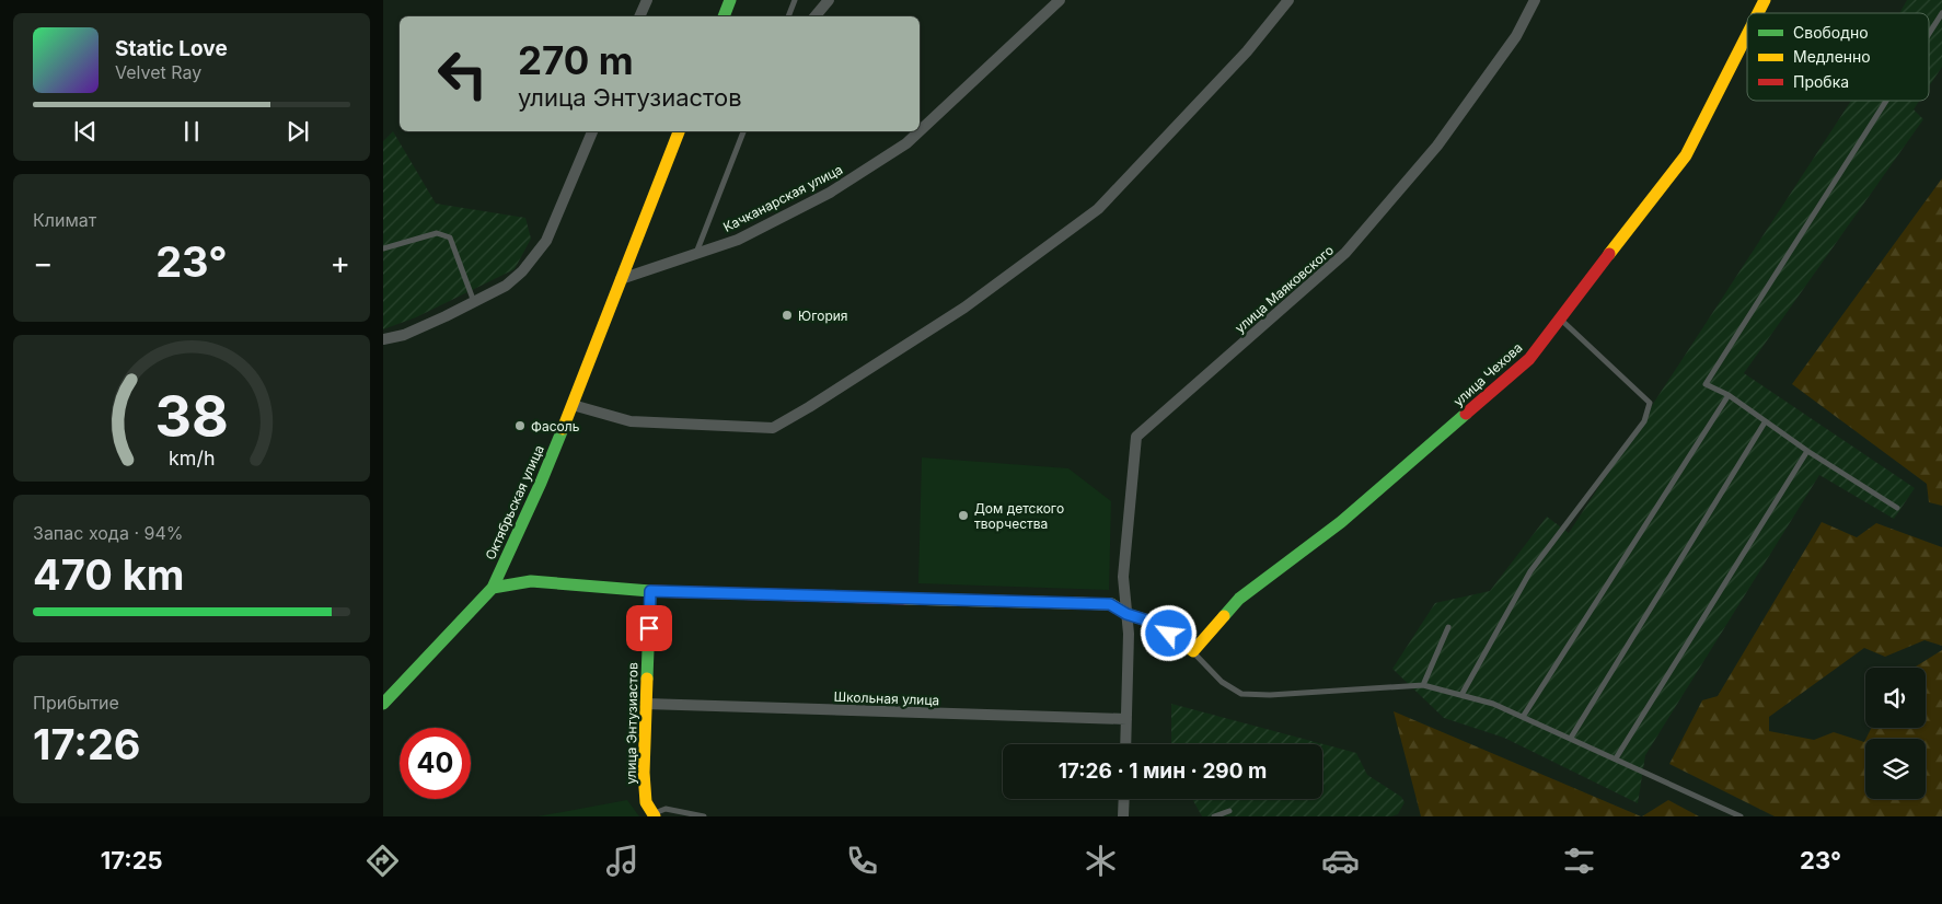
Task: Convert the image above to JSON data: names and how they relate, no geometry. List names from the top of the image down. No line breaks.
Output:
{"streets":{"street":["Качканарская улица","улица Маяковского","улица Чехова","Октябрьская улица","Школьная улица","улица Энтузиастов"]},"crossings":[["Качканарская улица","Октябрьская улица"],["улица Маяковского","Школьная улица"],["Школьная улица","улица Энтузиастов"]],"places":["Югория","Фасоль","Дом детского творчества"],"legend":["Свободно","Медленно","Пробка"],"page":{"turn":["270 m","улица Энтузиастов"],"song":["Static Love","Velvet Ray"],"tile":["Климат",["Запас хода · 94%","470 km"],["Прибытие","17:26"]],"heat":["−","23°","+"],"limit":"40","trip":"17:26 · 1 мин · 290 m","tabs":["17:25","23°"],"gauge":["38","km/h"]}}
